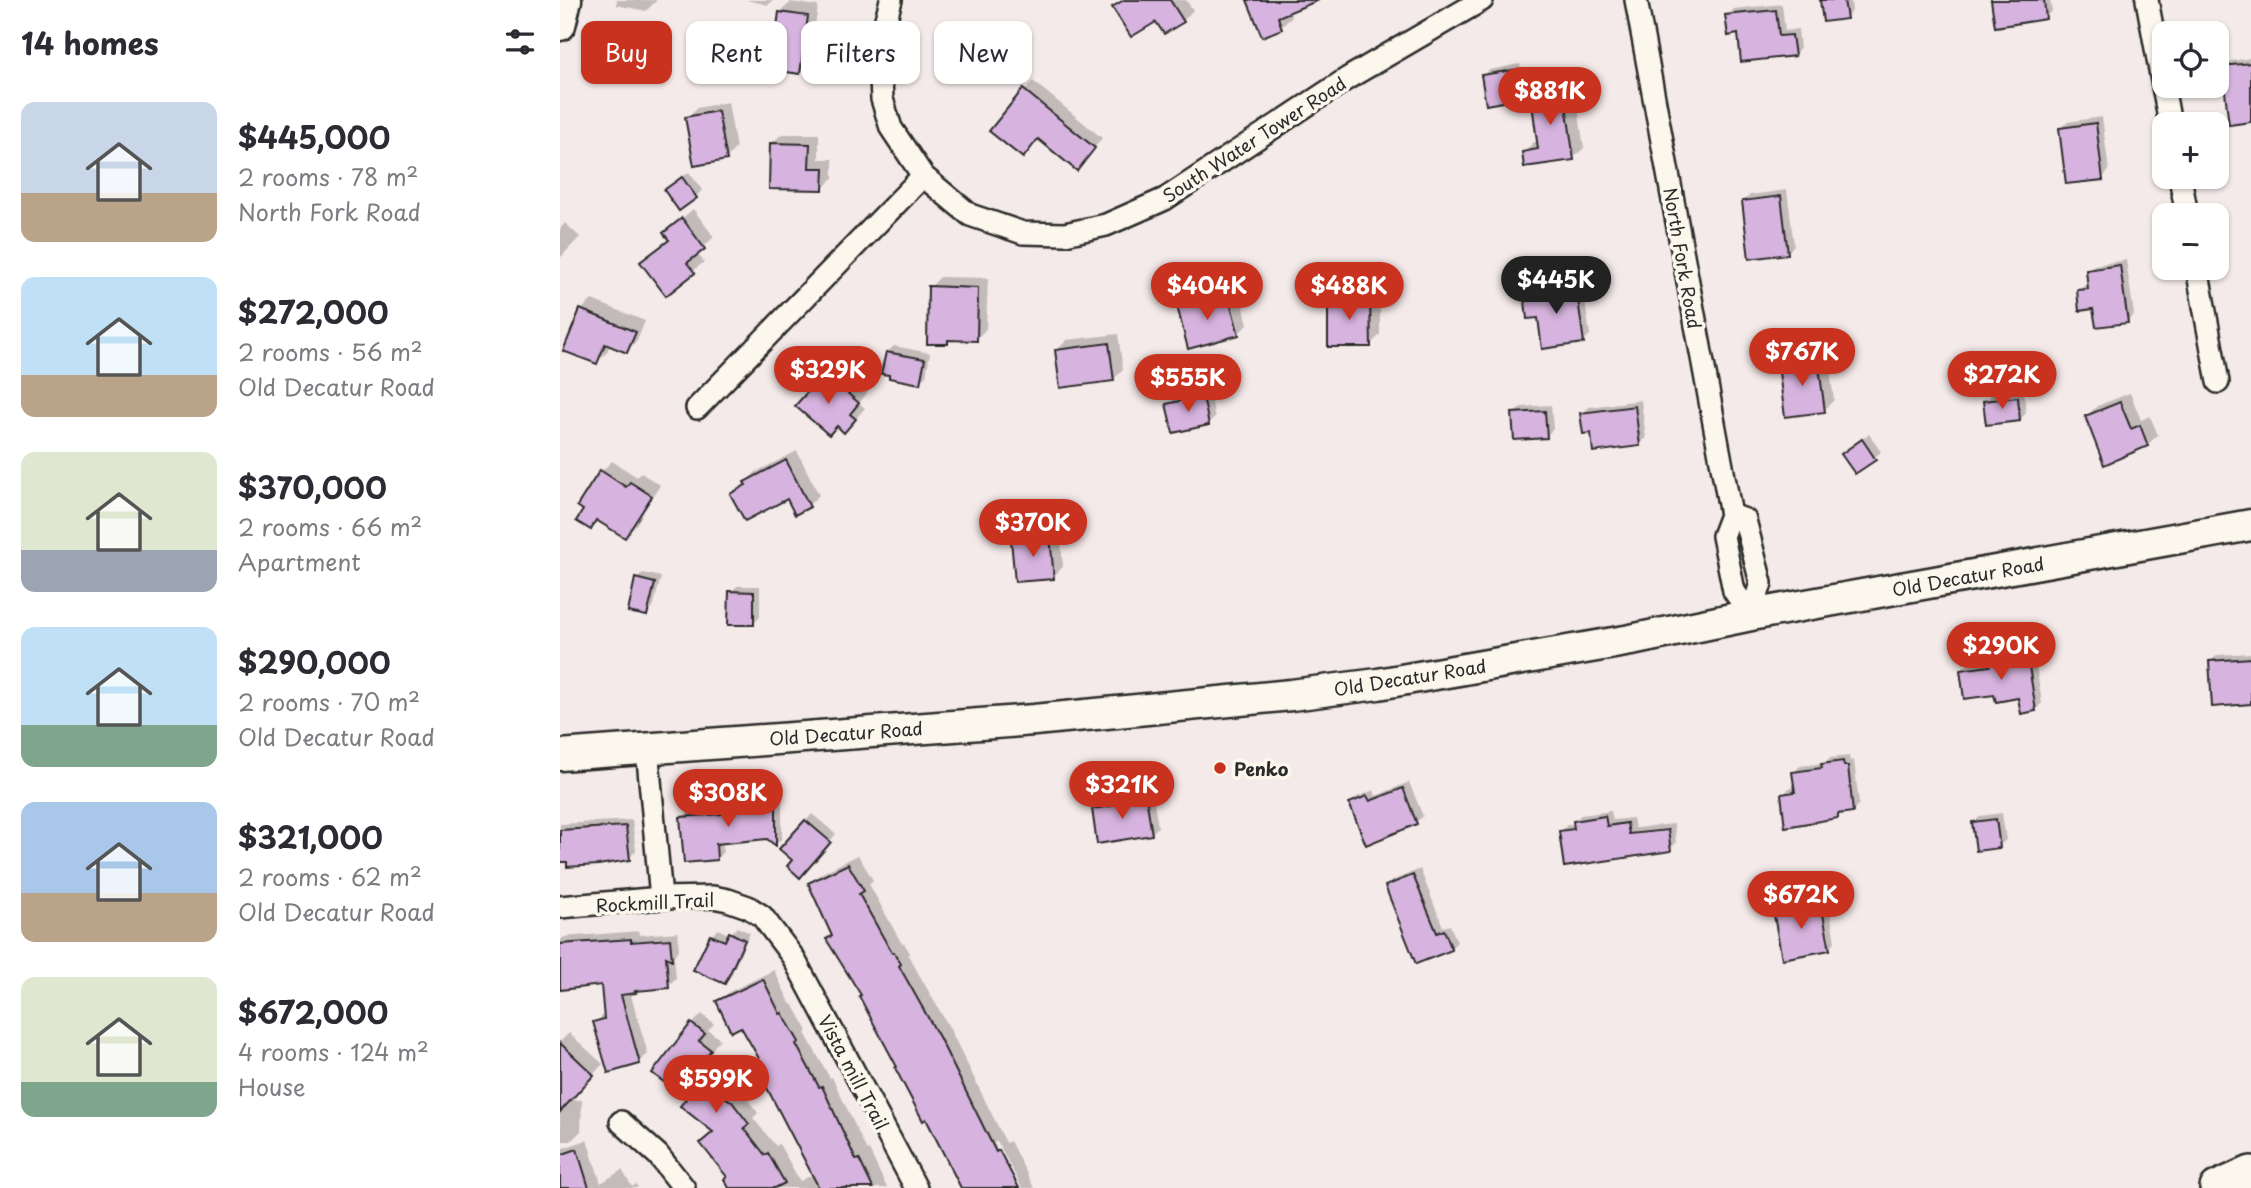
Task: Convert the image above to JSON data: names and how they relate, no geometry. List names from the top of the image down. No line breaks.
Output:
{"streets":{"street":["South Water Tower Road","North Fork Road","Old Decatur Road","Rockmill Trail","Vista mill Trail"]},"crossings":[["North Fork Road","Old Decatur Road"],["Rockmill Trail","Vista mill Trail"]],"places":["Penko"],"page":{"heading":"14 homes","map_buttons":["+","−"],"chip":["Buy","Rent","Filters","New"],"price":["$881K","$445K","$404K","$488K","$767K","$329K","$272K","$555K","$370K","$290K","$321K","$308K","$672K","$599K"],"list":[{"name":"$445,000","note":"2 rooms · 78 m² · North Fork Road"},{"name":"$272,000","note":"2 rooms · 56 m² · Old Decatur Road"},{"name":"$370,000","note":"2 rooms · 66 m² · Apartment"},{"name":"$290,000","note":"2 rooms · 70 m² · Old Decatur Road"},{"name":"$321,000","note":"2 rooms · 62 m² · Old Decatur Road"},{"name":"$672,000","note":"4 rooms · 124 m² · House"}]}}
